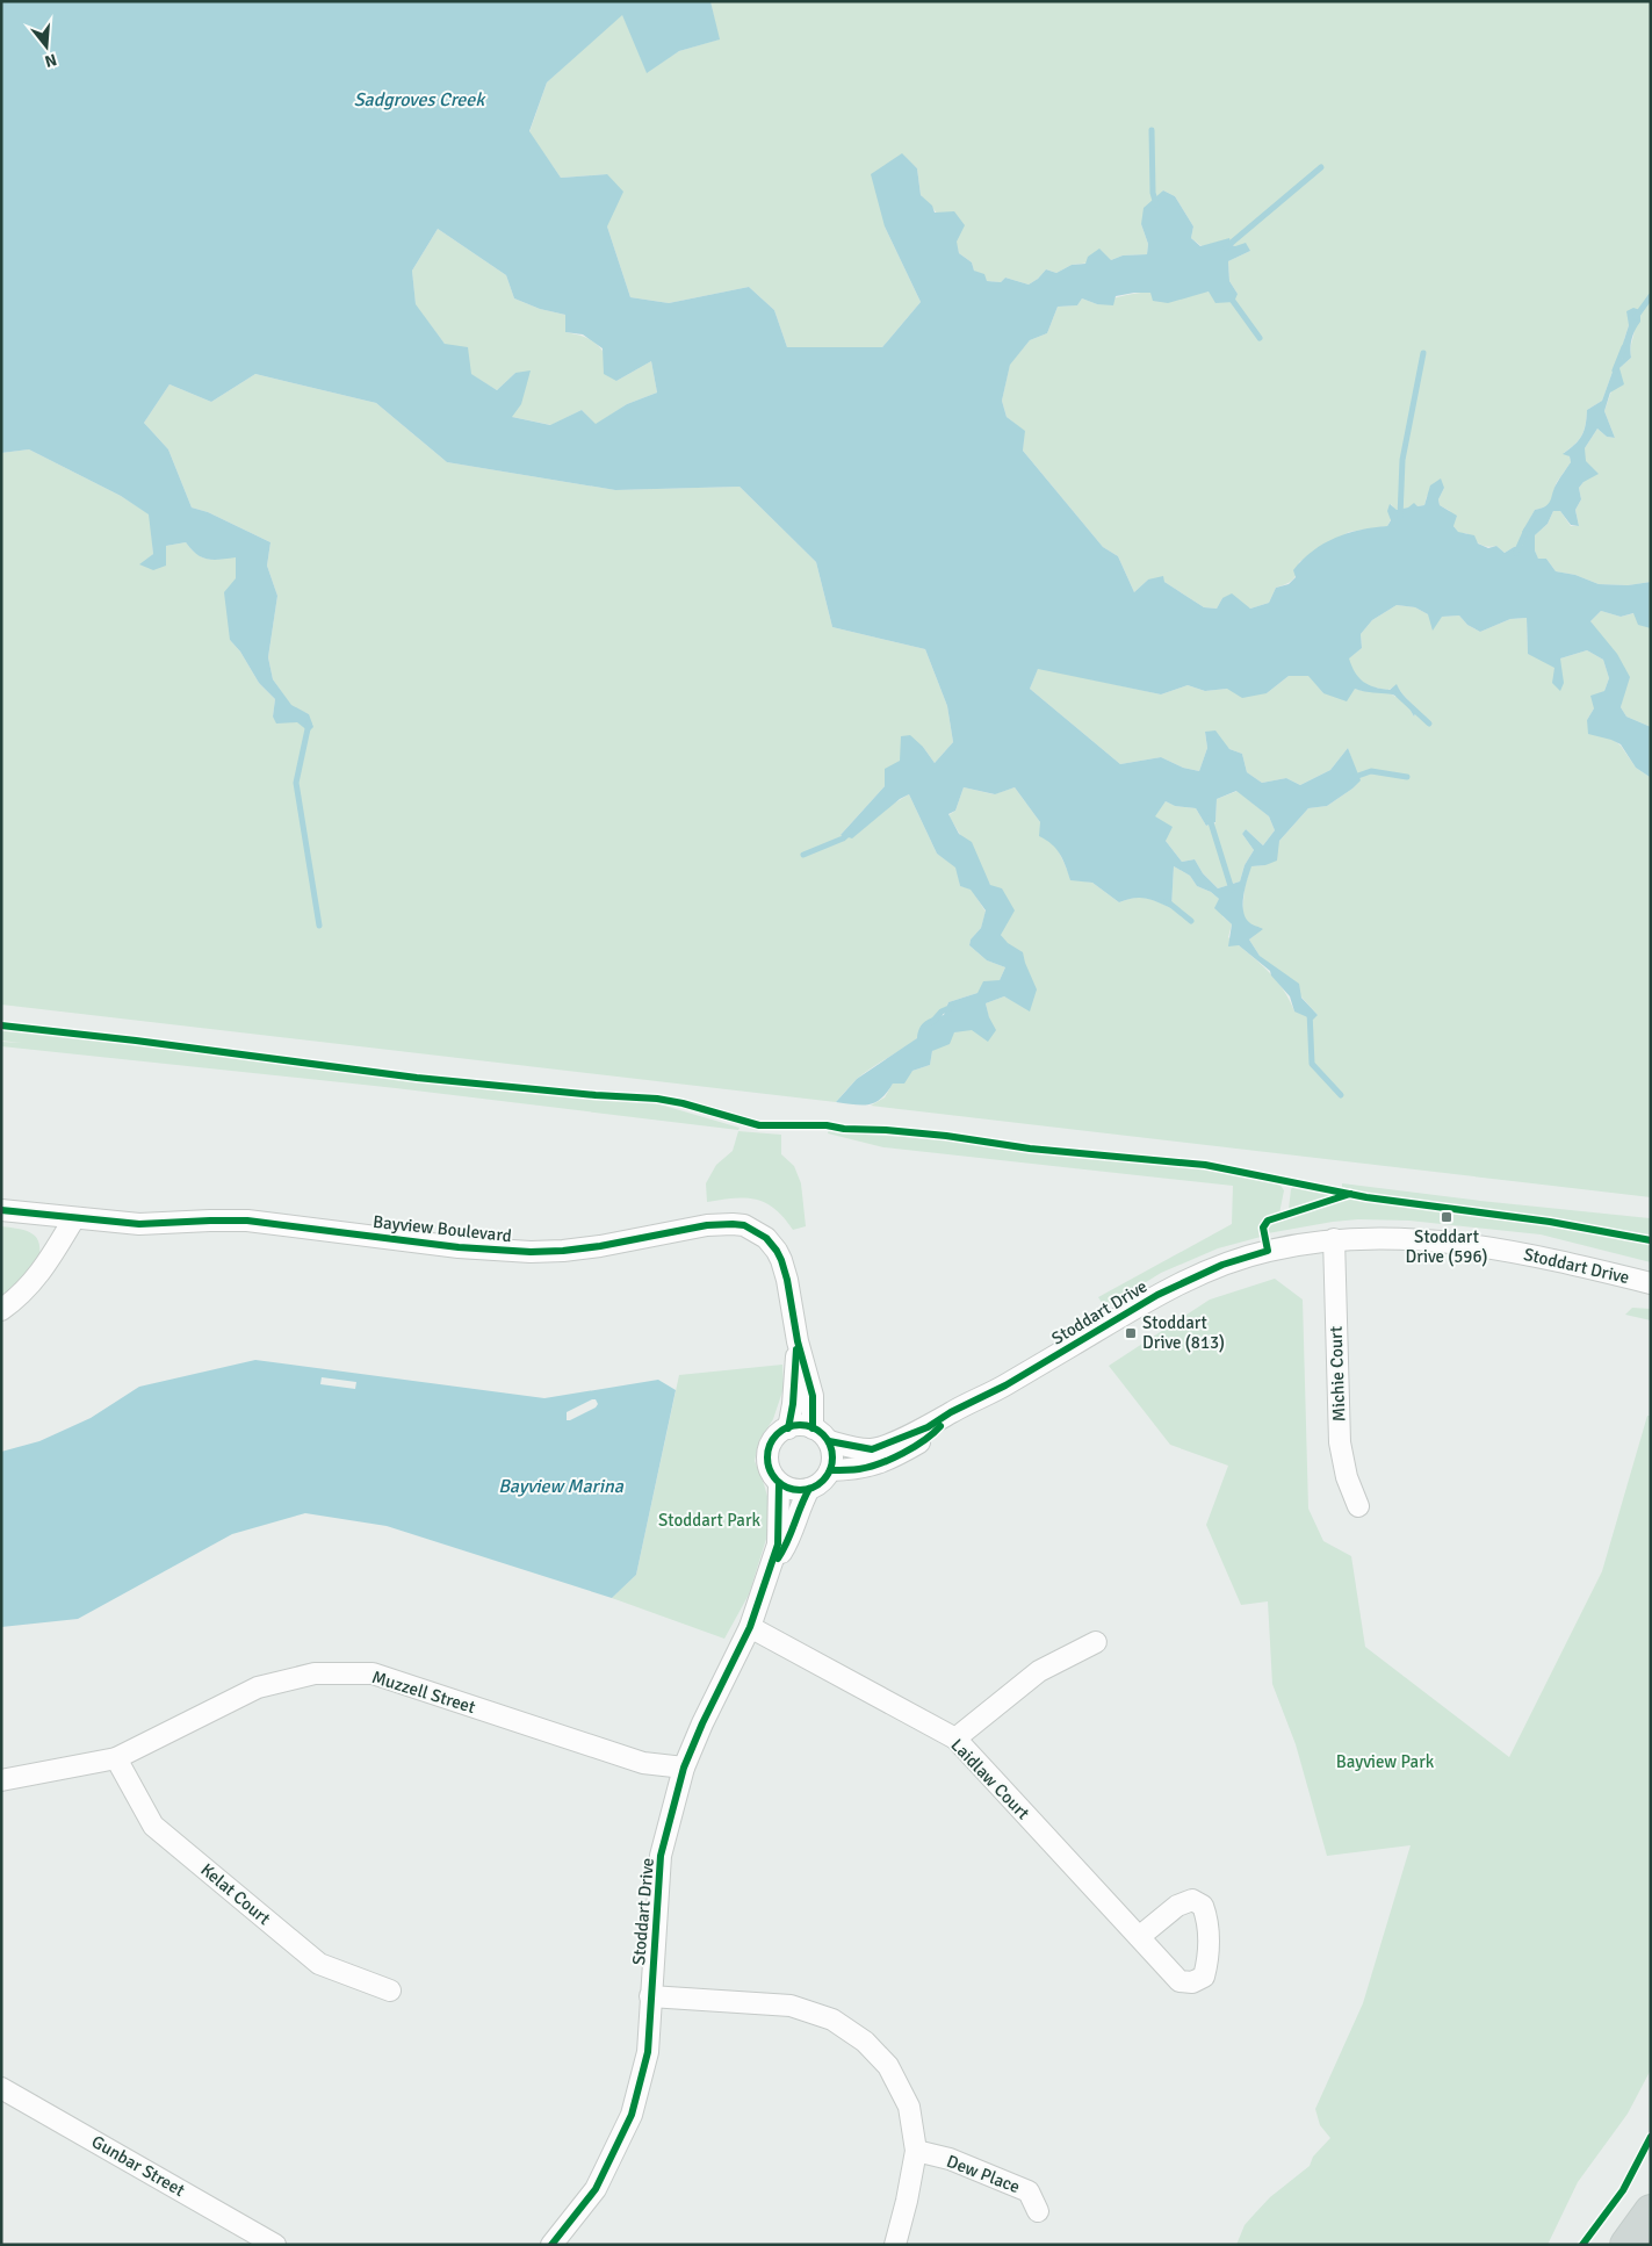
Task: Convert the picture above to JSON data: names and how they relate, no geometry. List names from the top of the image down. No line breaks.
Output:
{"streets":{"street":["Bayview Boulevard","Stoddart Drive","Michie Court","Muzzell Street","Laidlaw Court","Kelat Court","Gunbar Street","Dew Place"]},"crossings":[["Bayview Boulevard","Stoddart Drive"],["Stoddart Drive","Michie Court"],["Stoddart Drive","Muzzell Street"],["Stoddart Drive","Laidlaw Court"],["Muzzell Street","Kelat Court"]],"water":["Sadgroves Creek","Bayview Marina"],"parks":["Stoddart Park","Bayview Park"],"places":{"transit":["Stoddart Drive (596)","Stoddart Drive (813)"]},"north":"bottom"}
